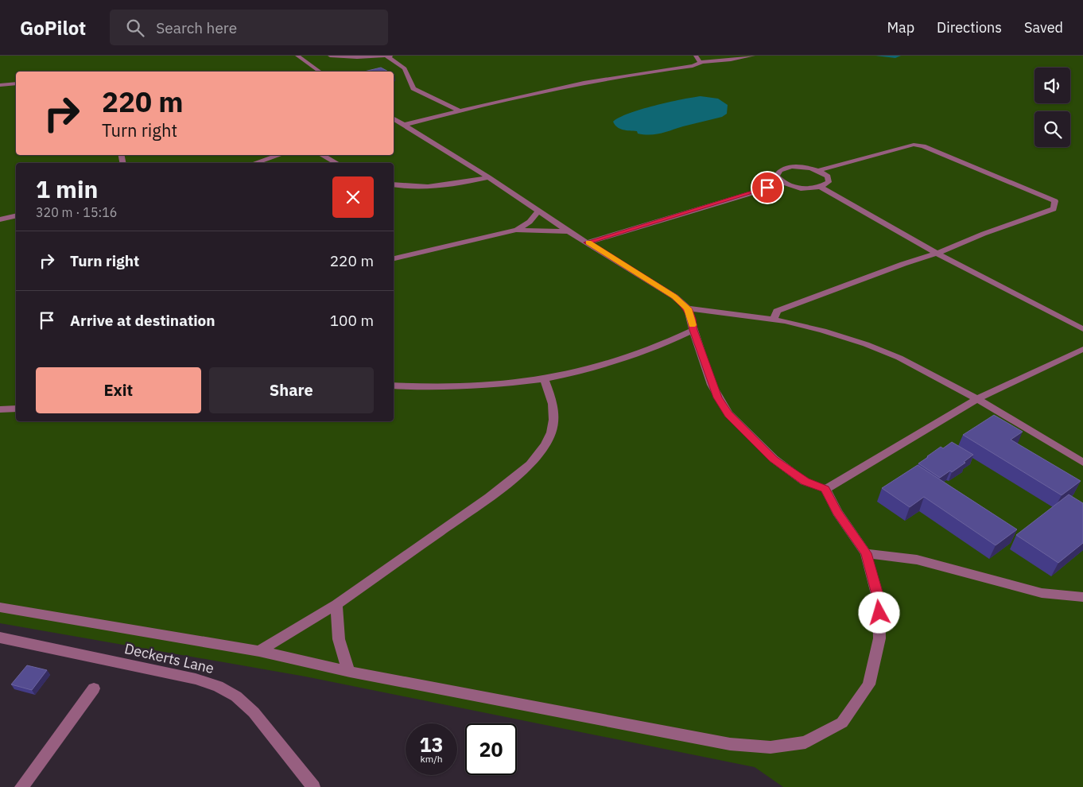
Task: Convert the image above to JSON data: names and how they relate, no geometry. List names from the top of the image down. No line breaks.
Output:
{"streets":{"street":["Deckerts Lane"]},"page":{"header":"GoPilot","search":"Search here","nav":["Map","Directions","Saved"],"turn":["220 m","Turn right"],"heading":["1 min","320 m · 15:16"],"list":[{"name":"Turn right","value":"220 m"},{"name":"Arrive at destination","value":"100 m"}],"buttons":["Exit","Share"],"speed":"13 km/h","limit":"20"}}
